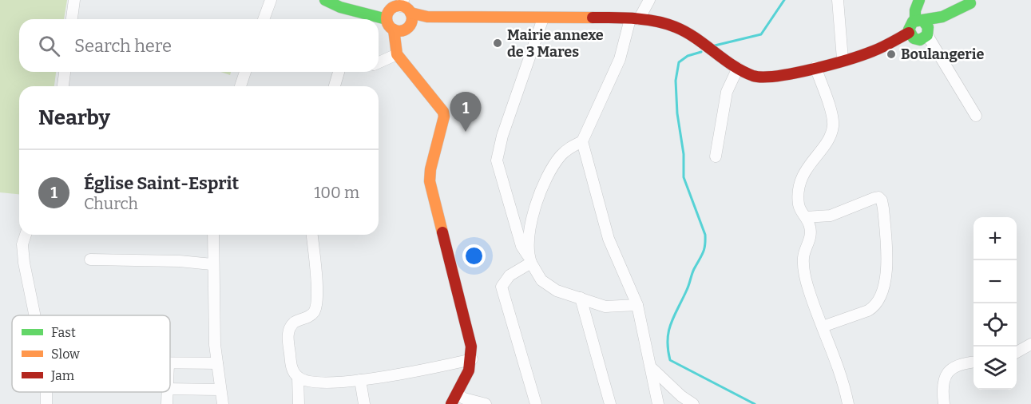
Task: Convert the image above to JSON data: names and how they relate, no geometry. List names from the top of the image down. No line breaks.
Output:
{"places":["Mairie annexe de 3 Mares","Boulangerie"],"legend":["Fast","Slow","Jam"],"page":{"search":"Search here","heading":"Nearby","pins":"1","list":[{"mark":"1","name":"Église Saint-Esprit","note":"Church","value":"100 m"}],"map_buttons":["+","−"]}}
